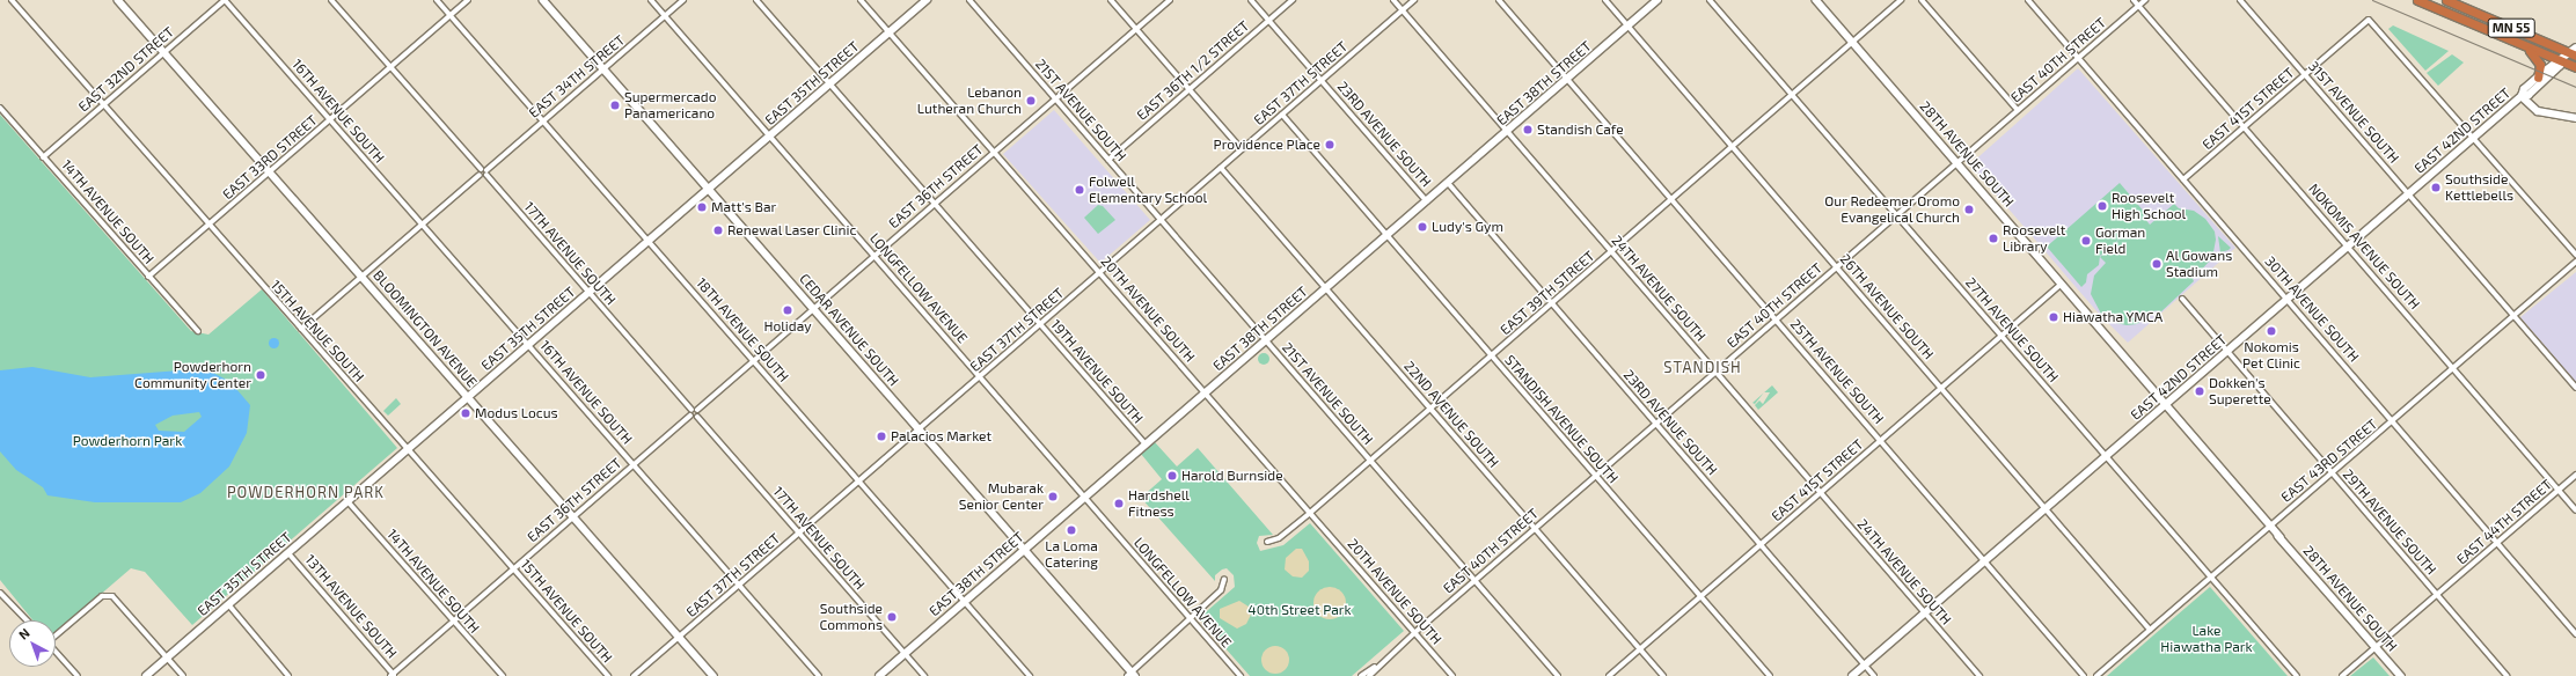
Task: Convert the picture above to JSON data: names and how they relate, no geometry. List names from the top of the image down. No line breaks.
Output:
{"streets":{"highway":["MN 55"],"street":["EAST 40TH STREET","EAST 32ND STREET","EAST 36TH 1/2 STREET","EAST 34TH STREET","EAST 35TH STREET","EAST 37TH STREET","EAST 38TH STREET","EAST 41ST STREET","21ST AVENUE SOUTH","16TH AVENUE SOUTH","31ST AVENUE SOUTH","EAST 42ND STREET","23RD AVENUE SOUTH","28TH AVENUE SOUTH","EAST 33RD STREET","EAST 36TH STREET","14TH AVENUE SOUTH","NOKOMIS AVENUE SOUTH","17TH AVENUE SOUTH","LONGFELLOW AVENUE","24TH AVENUE SOUTH","EAST 39TH STREET","26TH AVENUE SOUTH","20TH AVENUE SOUTH","30TH AVENUE SOUTH","BLOOMINGTON AVENUE","18TH AVENUE SOUTH","CEDAR AVENUE SOUTH","27TH AVENUE SOUTH","15TH AVENUE SOUTH","19TH AVENUE SOUTH","25TH AVENUE SOUTH","22ND AVENUE SOUTH","STANDISH AVENUE SOUTH","EAST 43RD STREET","29TH AVENUE SOUTH","EAST 44TH STREET","13TH AVENUE SOUTH"]},"crossings":[["MN 55","EAST 42ND STREET"],["EAST 40TH STREET","21ST AVENUE SOUTH"],["EAST 40TH STREET","23RD AVENUE SOUTH"],["EAST 40TH STREET","28TH AVENUE SOUTH"],["EAST 40TH STREET","NOKOMIS AVENUE SOUTH"],["EAST 40TH STREET","24TH AVENUE SOUTH"],["EAST 40TH STREET","26TH AVENUE SOUTH"],["EAST 40TH STREET","20TH AVENUE SOUTH"],["EAST 40TH STREET","30TH AVENUE SOUTH"],["EAST 40TH STREET","27TH AVENUE SOUTH"],["EAST 40TH STREET","25TH AVENUE SOUTH"],["EAST 40TH STREET","22ND AVENUE SOUTH"],["EAST 40TH STREET","STANDISH AVENUE SOUTH"],["EAST 32ND STREET","16TH AVENUE SOUTH"],["EAST 32ND STREET","14TH AVENUE SOUTH"],["EAST 32ND STREET","BLOOMINGTON AVENUE"],["EAST 32ND STREET","15TH AVENUE SOUTH"],["EAST 36TH 1/2 STREET","21ST AVENUE SOUTH"],["EAST 36TH 1/2 STREET","23RD AVENUE SOUTH"],["EAST 34TH STREET","17TH AVENUE SOUTH"],["EAST 34TH STREET","LONGFELLOW AVENUE"],["EAST 34TH STREET","18TH AVENUE SOUTH"],["EAST 34TH STREET","CEDAR AVENUE SOUTH"],["EAST 35TH STREET","16TH AVENUE SOUTH"],["EAST 35TH STREET","14TH AVENUE SOUTH"],["EAST 35TH STREET","17TH AVENUE SOUTH"],["EAST 35TH STREET","LONGFELLOW AVENUE"],["EAST 35TH STREET","20TH AVENUE SOUTH"],["EAST 35TH STREET","BLOOMINGTON AVENUE"],["EAST 35TH STREET","18TH AVENUE SOUTH"],["EAST 35TH STREET","CEDAR AVENUE SOUTH"],["EAST 35TH STREET","15TH AVENUE SOUTH"],["EAST 35TH STREET","19TH AVENUE SOUTH"],["EAST 35TH STREET","13TH AVENUE SOUTH"],["EAST 37TH STREET","21ST AVENUE SOUTH"],["EAST 37TH STREET","16TH AVENUE SOUTH"],["EAST 37TH STREET","23RD AVENUE SOUTH"],["EAST 37TH STREET","17TH AVENUE SOUTH"],["EAST 37TH STREET","LONGFELLOW AVENUE"],["EAST 37TH STREET","24TH AVENUE SOUTH"],["EAST 37TH STREET","20TH AVENUE SOUTH"],["EAST 37TH STREET","BLOOMINGTON AVENUE"],["EAST 37TH STREET","18TH AVENUE SOUTH"],["EAST 37TH STREET","CEDAR AVENUE SOUTH"],["EAST 37TH STREET","19TH AVENUE SOUTH"],["EAST 37TH STREET","22ND AVENUE SOUTH"],["EAST 37TH STREET","STANDISH AVENUE SOUTH"],["EAST 38TH STREET","21ST AVENUE SOUTH"],["EAST 38TH STREET","23RD AVENUE SOUTH"],["EAST 38TH STREET","17TH AVENUE SOUTH"],["EAST 38TH STREET","LONGFELLOW AVENUE"],["EAST 38TH STREET","24TH AVENUE SOUTH"],["EAST 38TH STREET","26TH AVENUE SOUTH"],["EAST 38TH STREET","20TH AVENUE SOUTH"],["EAST 38TH STREET","18TH AVENUE SOUTH"],["EAST 38TH STREET","CEDAR AVENUE SOUTH"],["EAST 38TH STREET","19TH AVENUE SOUTH"],["EAST 38TH STREET","25TH AVENUE SOUTH"],["EAST 38TH STREET","22ND AVENUE SOUTH"],["EAST 38TH STREET","STANDISH AVENUE SOUTH"],["EAST 41ST STREET","31ST AVENUE SOUTH"],["EAST 41ST STREET","EAST 42ND STREET"],["EAST 41ST STREET","23RD AVENUE SOUTH"],["EAST 41ST STREET","28TH AVENUE SOUTH"],["EAST 41ST STREET","NOKOMIS AVENUE SOUTH"],["EAST 41ST STREET","24TH AVENUE SOUTH"],["EAST 41ST STREET","26TH AVENUE SOUTH"],["EAST 41ST STREET","30TH AVENUE SOUTH"],["EAST 41ST STREET","27TH AVENUE SOUTH"],["EAST 41ST STREET","25TH AVENUE SOUTH"],["EAST 41ST STREET","22ND AVENUE SOUTH"],["EAST 41ST STREET","STANDISH AVENUE SOUTH"],["21ST AVENUE SOUTH","EAST 36TH STREET"],["21ST AVENUE SOUTH","EAST 39TH STREET"],["16TH AVENUE SOUTH","EAST 33RD STREET"],["16TH AVENUE SOUTH","EAST 36TH STREET"],["31ST AVENUE SOUTH","EAST 42ND STREET"],["31ST AVENUE SOUTH","EAST 43RD STREET"],["EAST 42ND STREET","23RD AVENUE SOUTH"],["EAST 42ND STREET","28TH AVENUE SOUTH"],["EAST 42ND STREET","NOKOMIS AVENUE SOUTH"],["EAST 42ND STREET","24TH AVENUE SOUTH"],["EAST 42ND STREET","26TH AVENUE SOUTH"],["EAST 42ND STREET","30TH AVENUE SOUTH"],["EAST 42ND STREET","27TH AVENUE SOUTH"],["EAST 42ND STREET","25TH AVENUE SOUTH"],["EAST 42ND STREET","29TH AVENUE SOUTH"],["23RD AVENUE SOUTH","EAST 39TH STREET"],["28TH AVENUE SOUTH","EAST 39TH STREET"],["28TH AVENUE SOUTH","EAST 43RD STREET"],["28TH AVENUE SOUTH","EAST 44TH STREET"],["EAST 33RD STREET","14TH AVENUE SOUTH"],["EAST 33RD STREET","BLOOMINGTON AVENUE"],["EAST 33RD STREET","18TH AVENUE SOUTH"],["EAST 33RD STREET","15TH AVENUE SOUTH"],["EAST 36TH STREET","14TH AVENUE SOUTH"],["EAST 36TH STREET","17TH AVENUE SOUTH"],["EAST 36TH STREET","LONGFELLOW AVENUE"],["EAST 36TH STREET","20TH AVENUE SOUTH"],["EAST 36TH STREET","BLOOMINGTON AVENUE"],["EAST 36TH STREET","18TH AVENUE SOUTH"],["EAST 36TH STREET","CEDAR AVENUE SOUTH"],["EAST 36TH STREET","15TH AVENUE SOUTH"],["EAST 36TH STREET","19TH AVENUE SOUTH"],["EAST 36TH STREET","13TH AVENUE SOUTH"],["NOKOMIS AVENUE SOUTH","EAST 43RD STREET"],["NOKOMIS AVENUE SOUTH","EAST 44TH STREET"],["24TH AVENUE SOUTH","EAST 39TH STREET"],["EAST 39TH STREET","26TH AVENUE SOUTH"],["EAST 39TH STREET","20TH AVENUE SOUTH"],["EAST 39TH STREET","27TH AVENUE SOUTH"],["EAST 39TH STREET","25TH AVENUE SOUTH"],["EAST 39TH STREET","22ND AVENUE SOUTH"],["EAST 39TH STREET","STANDISH AVENUE SOUTH"],["26TH AVENUE SOUTH","EAST 43RD STREET"],["30TH AVENUE SOUTH","EAST 43RD STREET"],["30TH AVENUE SOUTH","EAST 44TH STREET"],["27TH AVENUE SOUTH","EAST 43RD STREET"],["EAST 43RD STREET","29TH AVENUE SOUTH"],["29TH AVENUE SOUTH","EAST 44TH STREET"]],"districts":["STANDISH","POWDERHORN PARK"],"parks":["Powderhorn Park","40th Street Park","Lake Hiawatha Park"],"places":["Lebanon Lutheran Church","Supermercado Panamericano","Standish Cafe","Providence Place","Southside Kettlebells","Folwell Elementary School","Roosevelt High School","Matt's Bar","Our Redeemer Oromo Evangelical Church","Ludy's Gym","Renewal Laser Clinic","Roosevelt Library","Gorman Field","Al Gowans Stadium","Holiday","Hiawatha YMCA","Nokomis Pet Clinic","Powderhorn Community Center","Dokken's Superette","Modus Locus","Palacios Market","Harold Burnside","Mubarak Senior Center","Hardshell Fitness","La Loma Catering","Southside Commons"],"north":"top left"}
